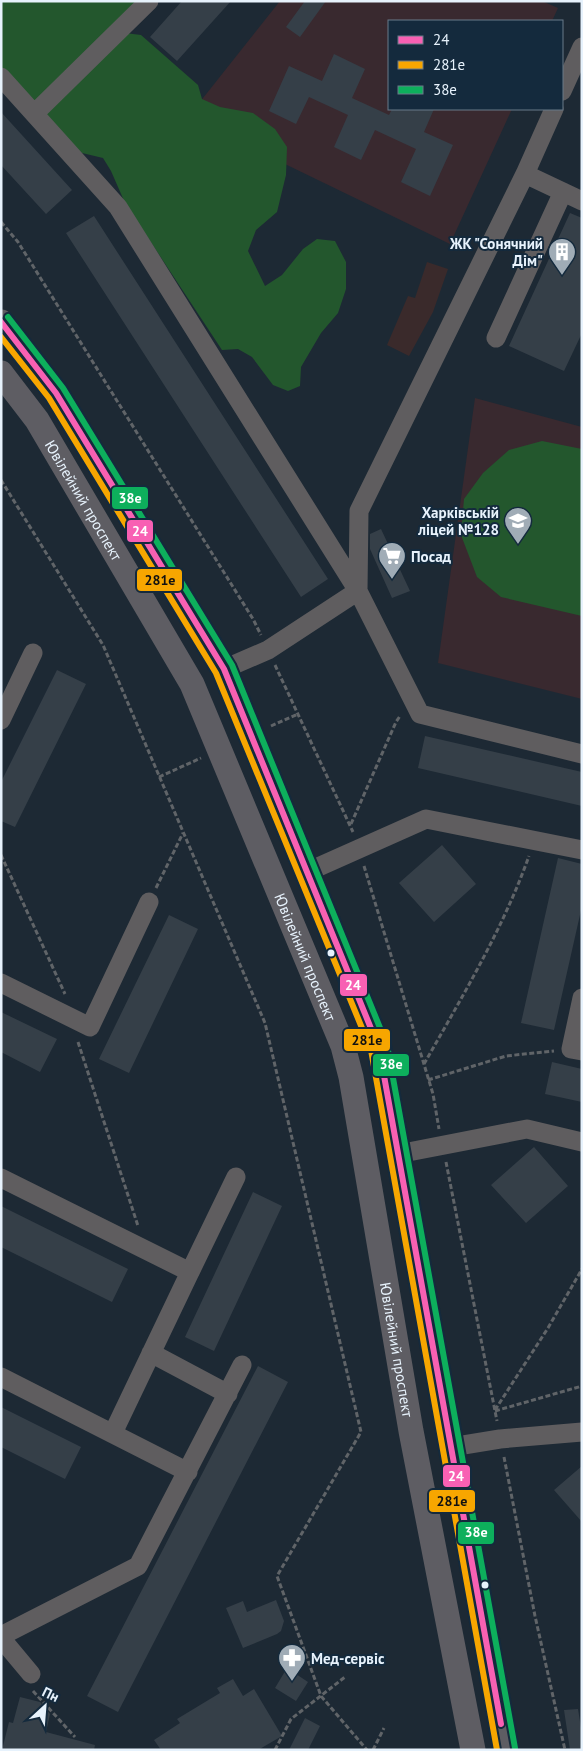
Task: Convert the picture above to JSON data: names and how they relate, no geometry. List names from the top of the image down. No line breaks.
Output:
{"streets":{"main road":["Ювілейний проспект"]},"places":{"building":["ЖК \"Сонячний Дім\""],"school or university":["Харківській ліцей №128"],"supermarket":["Посад"],"pharmacy":["Мед-сервіс"]},"lines":["transit line 38е","transit line 24","transit line 281е"],"legend":["24","281е","38е"],"north":"top right"}
